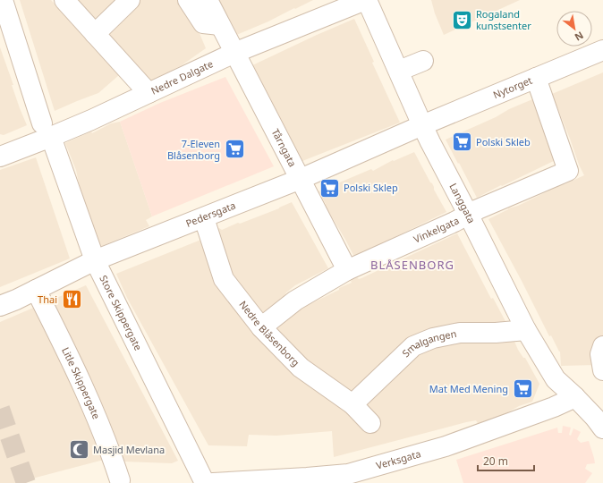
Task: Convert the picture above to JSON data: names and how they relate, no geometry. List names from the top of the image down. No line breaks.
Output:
{"streets":{"street":["Nedre Dalgate","Nytorget","Tårngata","Langgata","Pedersgata","Vinkelgata","Store Skippergate","Nedre Blåsenborg","Smalgangen","Litle Skippergate","Verksgata"]},"crossings":[["Nedre Dalgate","Tårngata"],["Nedre Dalgate","Langgata"],["Nedre Dalgate","Store Skippergate"],["Nytorget","Langgata"],["Nytorget","Pedersgata"],["Nytorget","Vinkelgata"],["Tårngata","Pedersgata"],["Tårngata","Vinkelgata"],["Langgata","Pedersgata"],["Langgata","Vinkelgata"],["Langgata","Smalgangen"],["Langgata","Verksgata"],["Pedersgata","Store Skippergate"],["Pedersgata","Nedre Blåsenborg"],["Pedersgata","Litle Skippergate"],["Vinkelgata","Nedre Blåsenborg"],["Nedre Blåsenborg","Smalgangen"]],"districts":["BLÅSENBORG"],"places":{"theatre":["Rogaland kunstsenter"],"supermarket":["Polski Skleb","7-Eleven Blåsenborg","Polski Sklep","Mat Med Mening"],"restaurant":["Thai"],"mosque":["Masjid Mevlana"]},"scale_bar":"20 m","north":"bottom right"}
